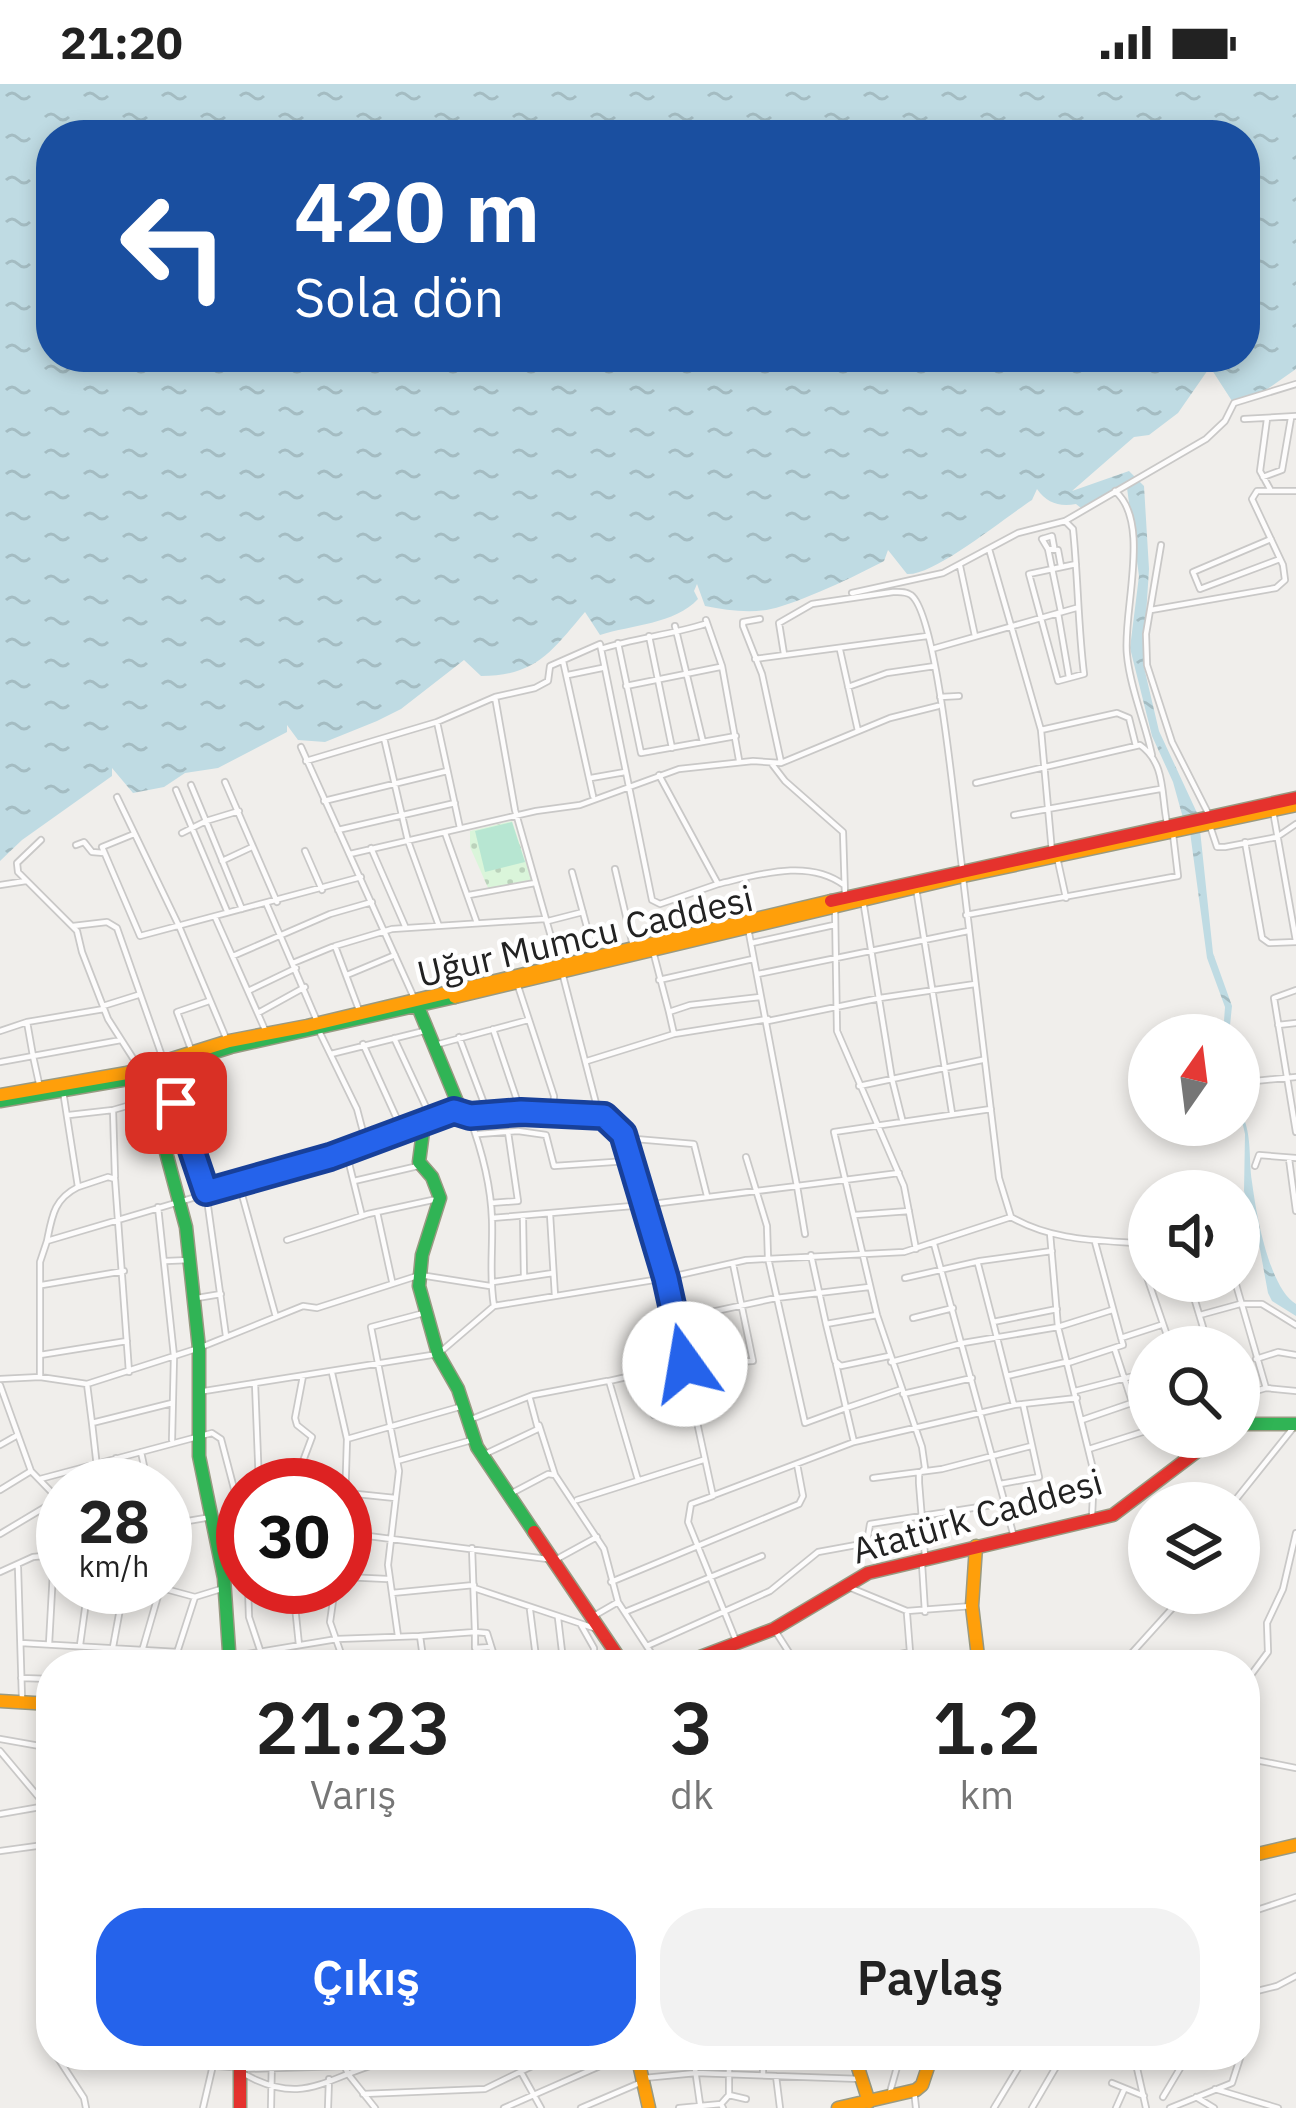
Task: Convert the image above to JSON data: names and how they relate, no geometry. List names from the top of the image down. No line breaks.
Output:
{"streets":{"street":["Uğur Mumcu Caddesi","Atatürk Caddesi"]},"north":"top","page":{"status":"21:20","turn":["420 m","Sola dön"],"speed":"28 km/h","limit":"30","eta":["21:23","Varış","3","dk","1.2","km"],"buttons":["Çıkış","Paylaş"]}}
